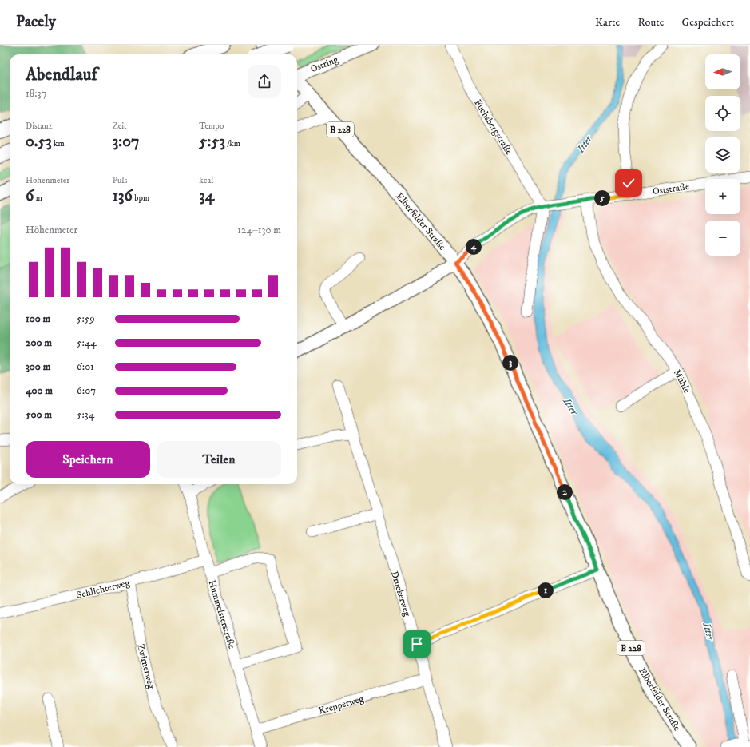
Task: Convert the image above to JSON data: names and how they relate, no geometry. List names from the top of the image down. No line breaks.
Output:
{"streets":{"main road":["Ostring","B 228","Elberfelder Straße"],"street":["Fuchsbergstraße","Oststraße","Mühle","Schlichterweg","Druckerweg","Hummelsterstraße","Zwirnerweg","Krepperweg"]},"crossings":[["Fuchsbergstraße","Oststraße"],["Oststraße","Elberfelder Straße"],["Oststraße","Mühle"],["Schlichterweg","Hummelsterstraße"],["Schlichterweg","Zwirnerweg"],["Druckerweg","Krepperweg"],["Hummelsterstraße","Krepperweg"]],"water":["Itter"],"north":"left","page":{"header":"Pacely","nav":["Karte","Route","Gespeichert"],"map_buttons":["+","−"],"heading":["Abendlauf","18:37"],"stats":[["Distanz","0.53 km"],["Zeit","3:07"],["Tempo","5:53 /km"],["Höhenmeter","6 m"],["Puls","136 bpm"],["kcal","34"]],"pins":["5","4","3","2","1"],"chart":["Höhenmeter","124–130 m"],"list":[{"name":"100 m","note":"5:59"},{"name":"200 m","note":"5:44"},{"name":"300 m","note":"6:01"},{"name":"400 m","note":"6:07"},{"name":"500 m","note":"5:34"}],"buttons":["Speichern","Teilen"]}}
